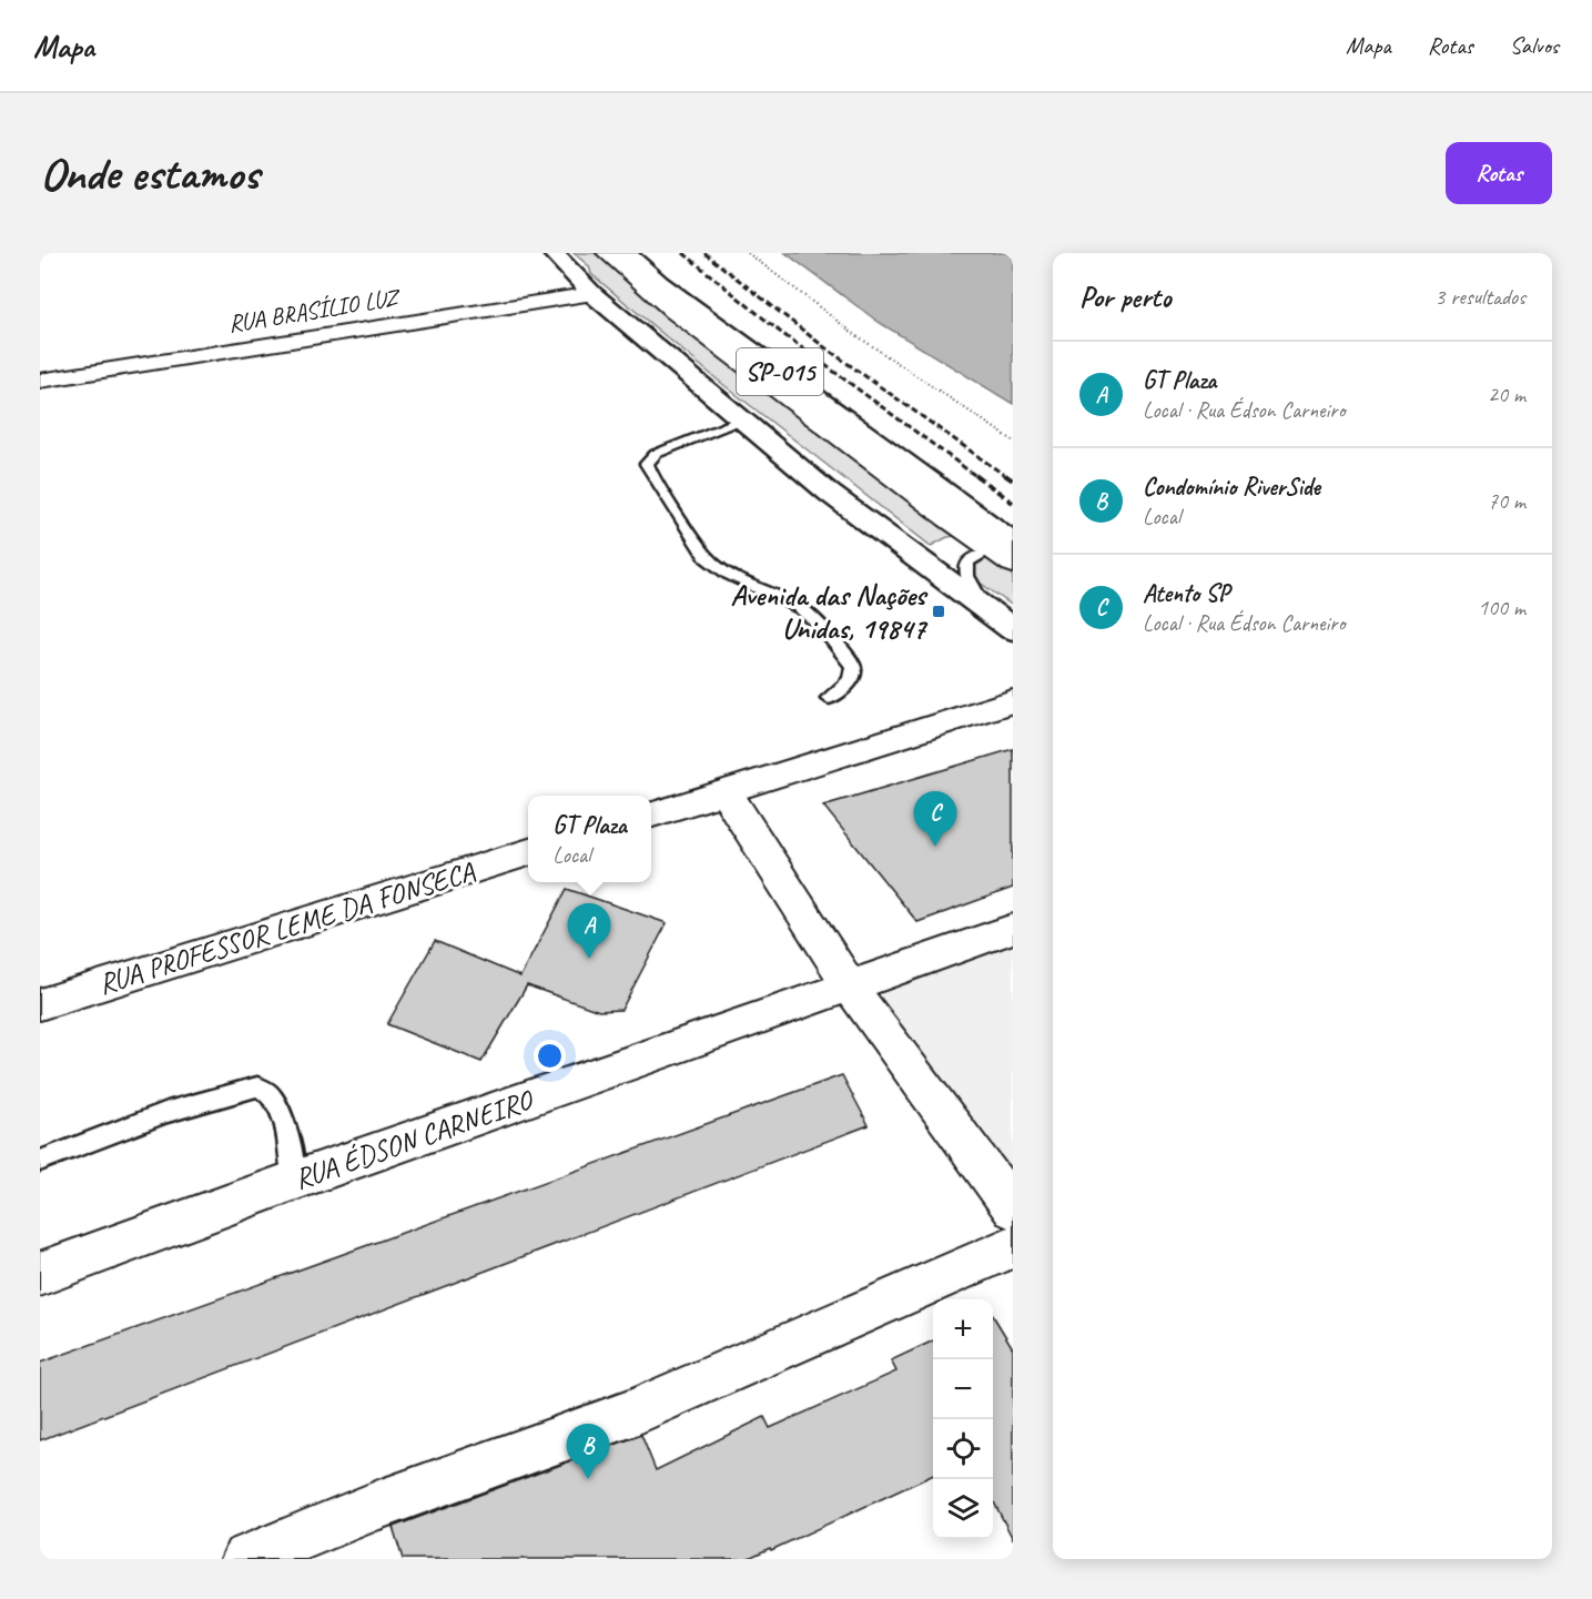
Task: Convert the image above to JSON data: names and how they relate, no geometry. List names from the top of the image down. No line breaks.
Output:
{"streets":{"highway":["SP-015"],"street":["RUA BRASÍLIO LUZ","RUA PROFESSOR LEME DA FONSECA","RUA ÉDSON CARNEIRO"]},"crossings":[["RUA BRASÍLIO LUZ","SP-015"]],"places":{"transit":["Avenida das Nações Unidas, 19847"]},"page":{"header":"Mapa","nav":["Mapa","Rotas","Salvos"],"buttons":"Rotas","title":"Onde estamos","heading":["Por perto","3 resultados"],"list":[{"mark":"A","name":"GT Plaza","note":"Local · Rua Édson Carneiro","value":"20 m"},{"mark":"B","name":"Condomínio RiverSide","note":"Local","value":"70 m"},{"mark":"C","name":"Atento SP","note":"Local · Rua Édson Carneiro","value":"100 m"}],"pins":["C","A","B"],"popup":["GT Plaza","Local"],"map_buttons":["+","−"]}}
